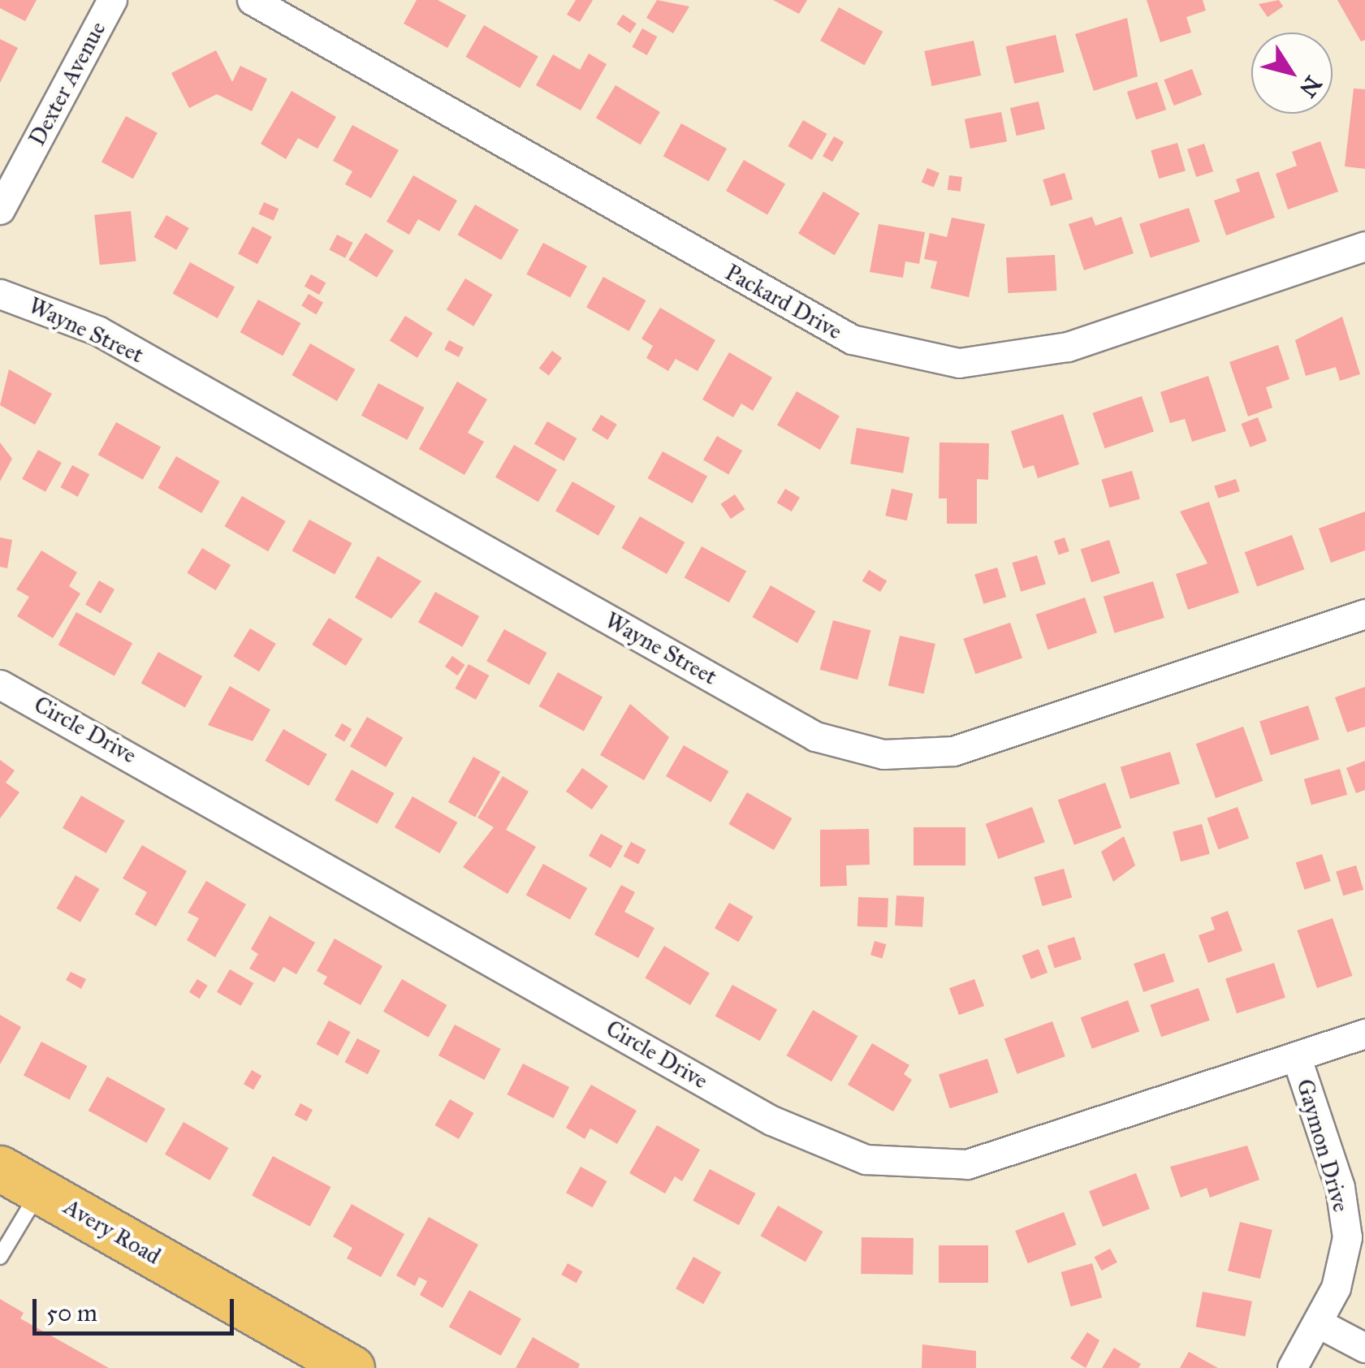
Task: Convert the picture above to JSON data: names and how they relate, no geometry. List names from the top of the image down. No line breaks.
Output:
{"streets":{"main road":["Avery Road"],"street":["Dexter Avenue","Packard Drive","Wayne Street","Circle Drive","Gaymon Drive"]},"crossings":[["Circle Drive","Gaymon Drive"]],"scale_bar":"50 m","north":"bottom right"}
